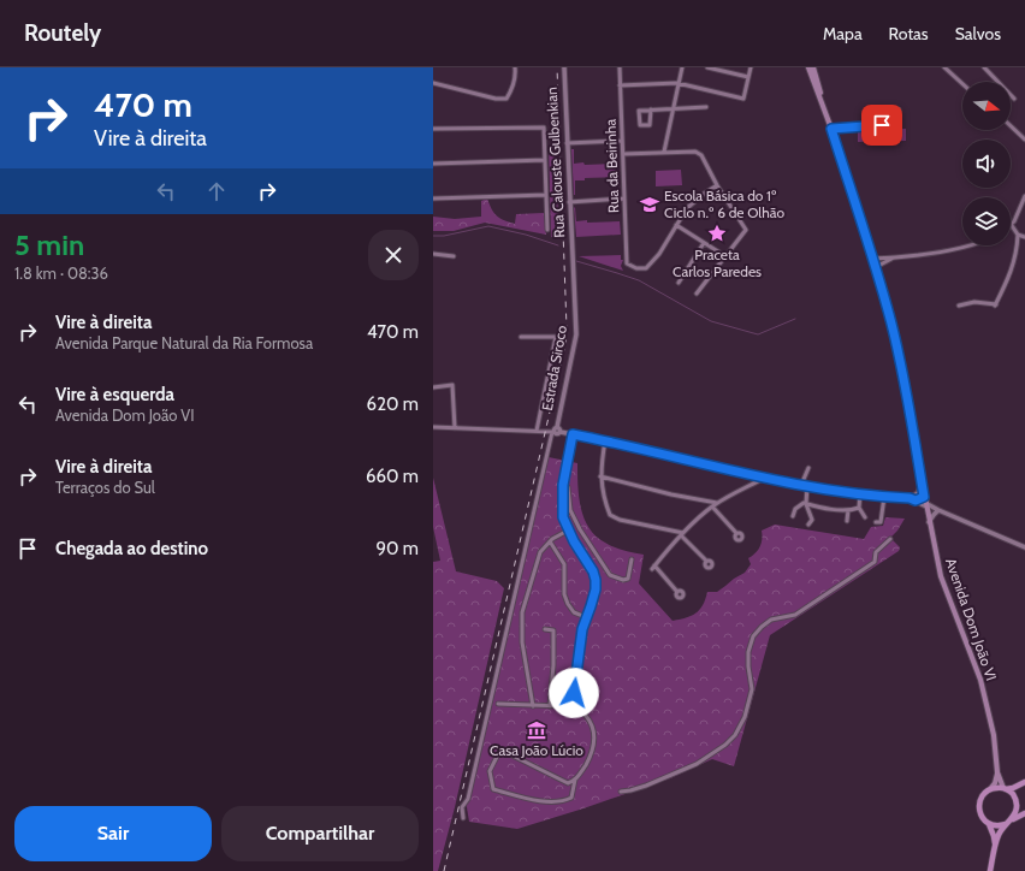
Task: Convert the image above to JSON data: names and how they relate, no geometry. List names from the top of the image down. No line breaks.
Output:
{"streets":{"main road":["Avenida Dom João VI"],"street":["Rua Calouste Gulbenkian","Rua da Beirinha","Estrada Siroco"]},"crossings":[["Rua Calouste Gulbenkian","Estrada Siroco"]],"places":{"school or university":["Escola Básica do 1º Ciclo n.º 6 de Olhão"],"place":["Praceta Carlos Paredes"],"museum":["Casa João Lúcio"]},"north":"right","page":{"header":"Routely","nav":["Mapa","Rotas","Salvos"],"turn":["470 m","Vire à direita"],"heading":["5 min","1.8 km · 08:36"],"list":[{"name":"Vire à direita","note":"Avenida Parque Natural da Ria Formosa","value":"470 m"},{"name":"Vire à esquerda","note":"Avenida Dom João VI","value":"620 m"},{"name":"Vire à direita","note":"Terraços do Sul","value":"660 m"},{"name":"Chegada ao destino","value":"90 m"}],"buttons":["Sair","Compartilhar"]}}
